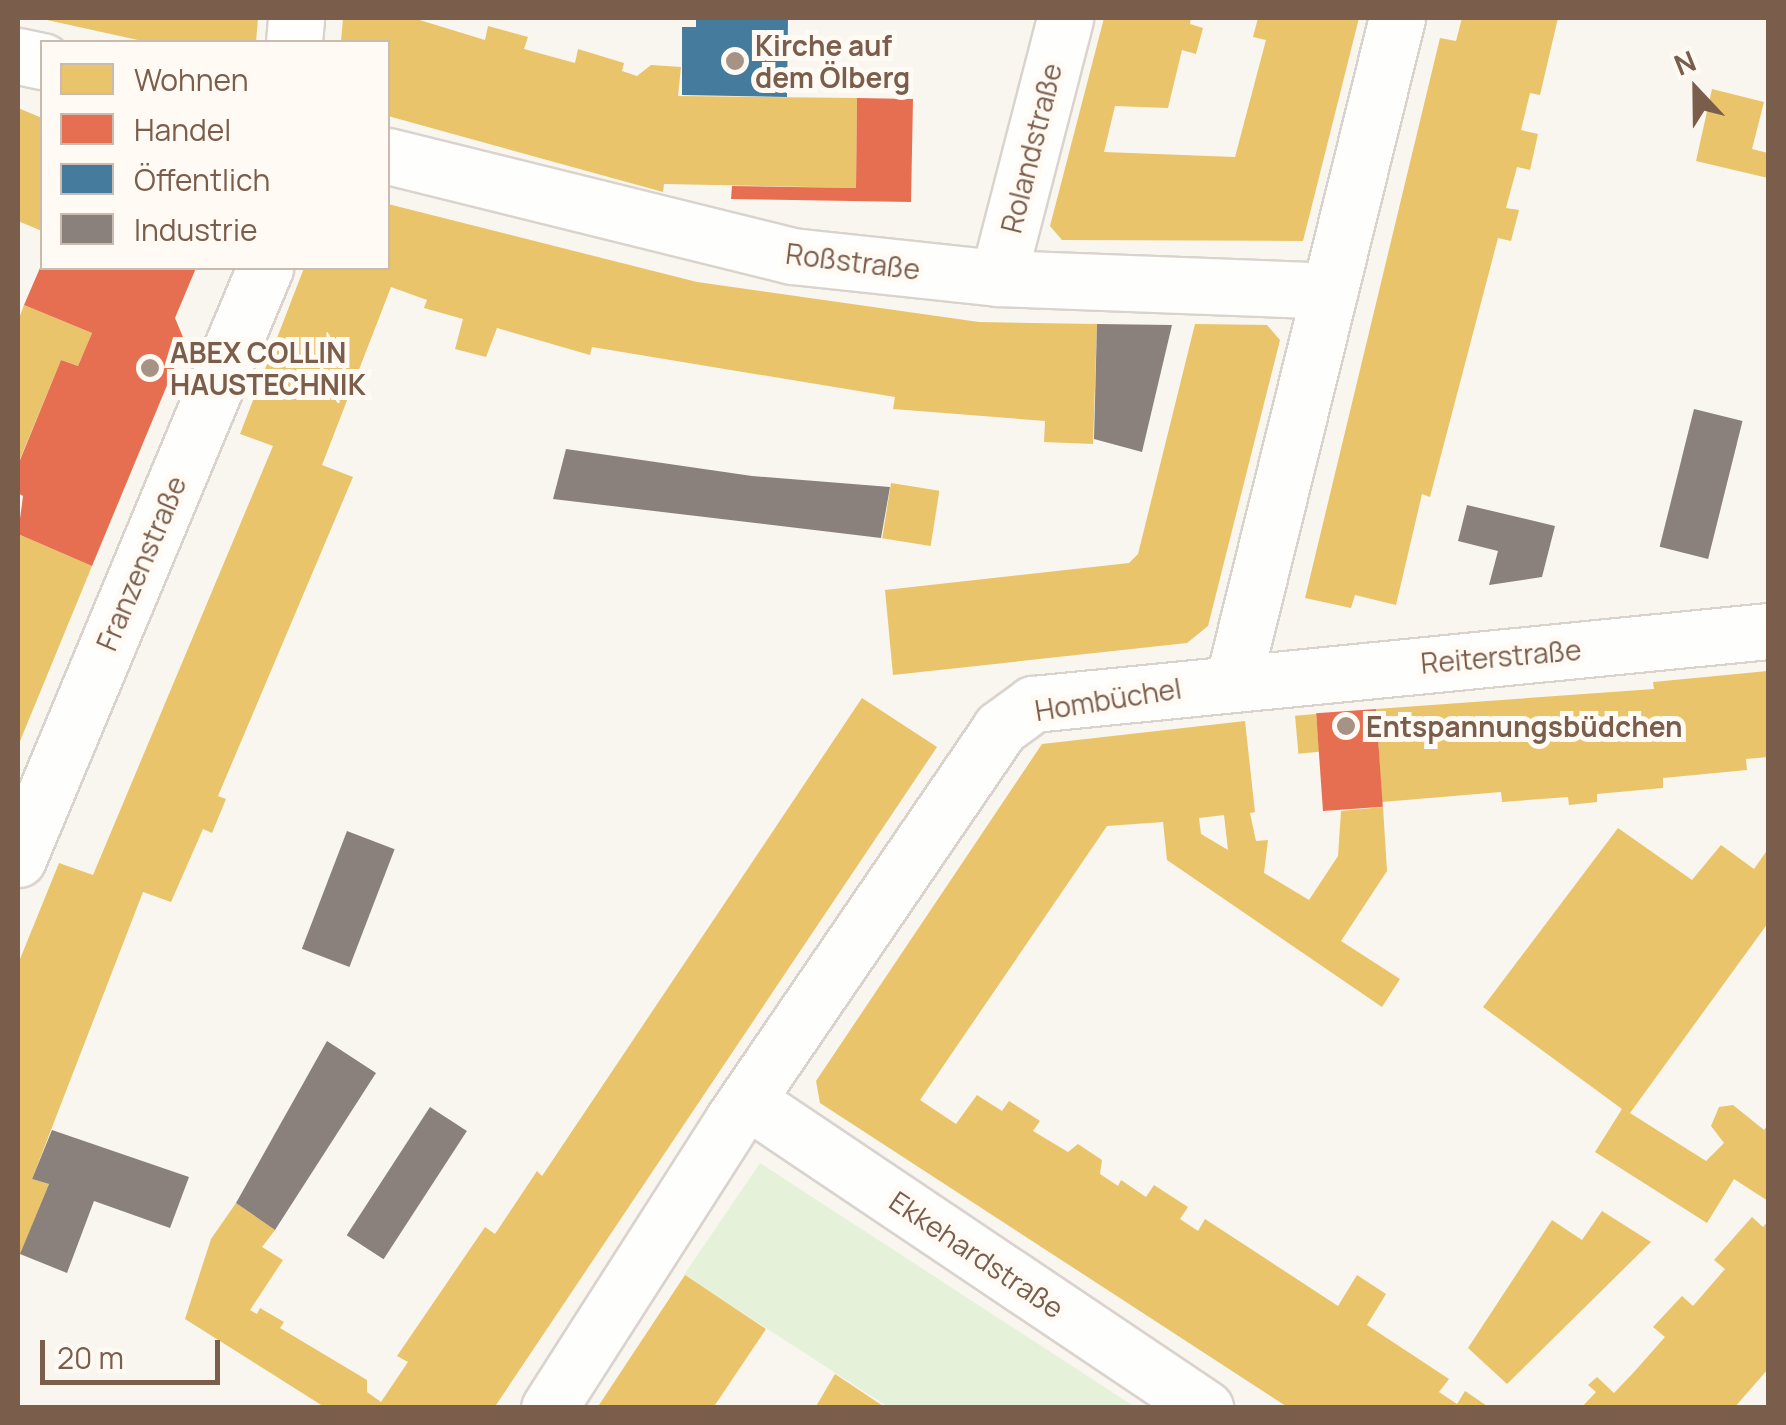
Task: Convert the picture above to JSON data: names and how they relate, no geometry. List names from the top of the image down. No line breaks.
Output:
{"streets":{"street":["Rolandstraße","Roßstraße","Franzenstraße","Reiterstraße","Hombüchel","Ekkehardstraße"]},"crossings":[["Rolandstraße","Roßstraße"],["Reiterstraße","Hombüchel"],["Hombüchel","Ekkehardstraße"]],"places":["Kirche auf dem Ölberg","ABEX COLLIN HAUSTECHNIK","Entspannungsbüdchen"],"legend":["Wohnen","Handel","Öffentlich","Industrie"],"scale_bar":"20 m","north":"top"}
